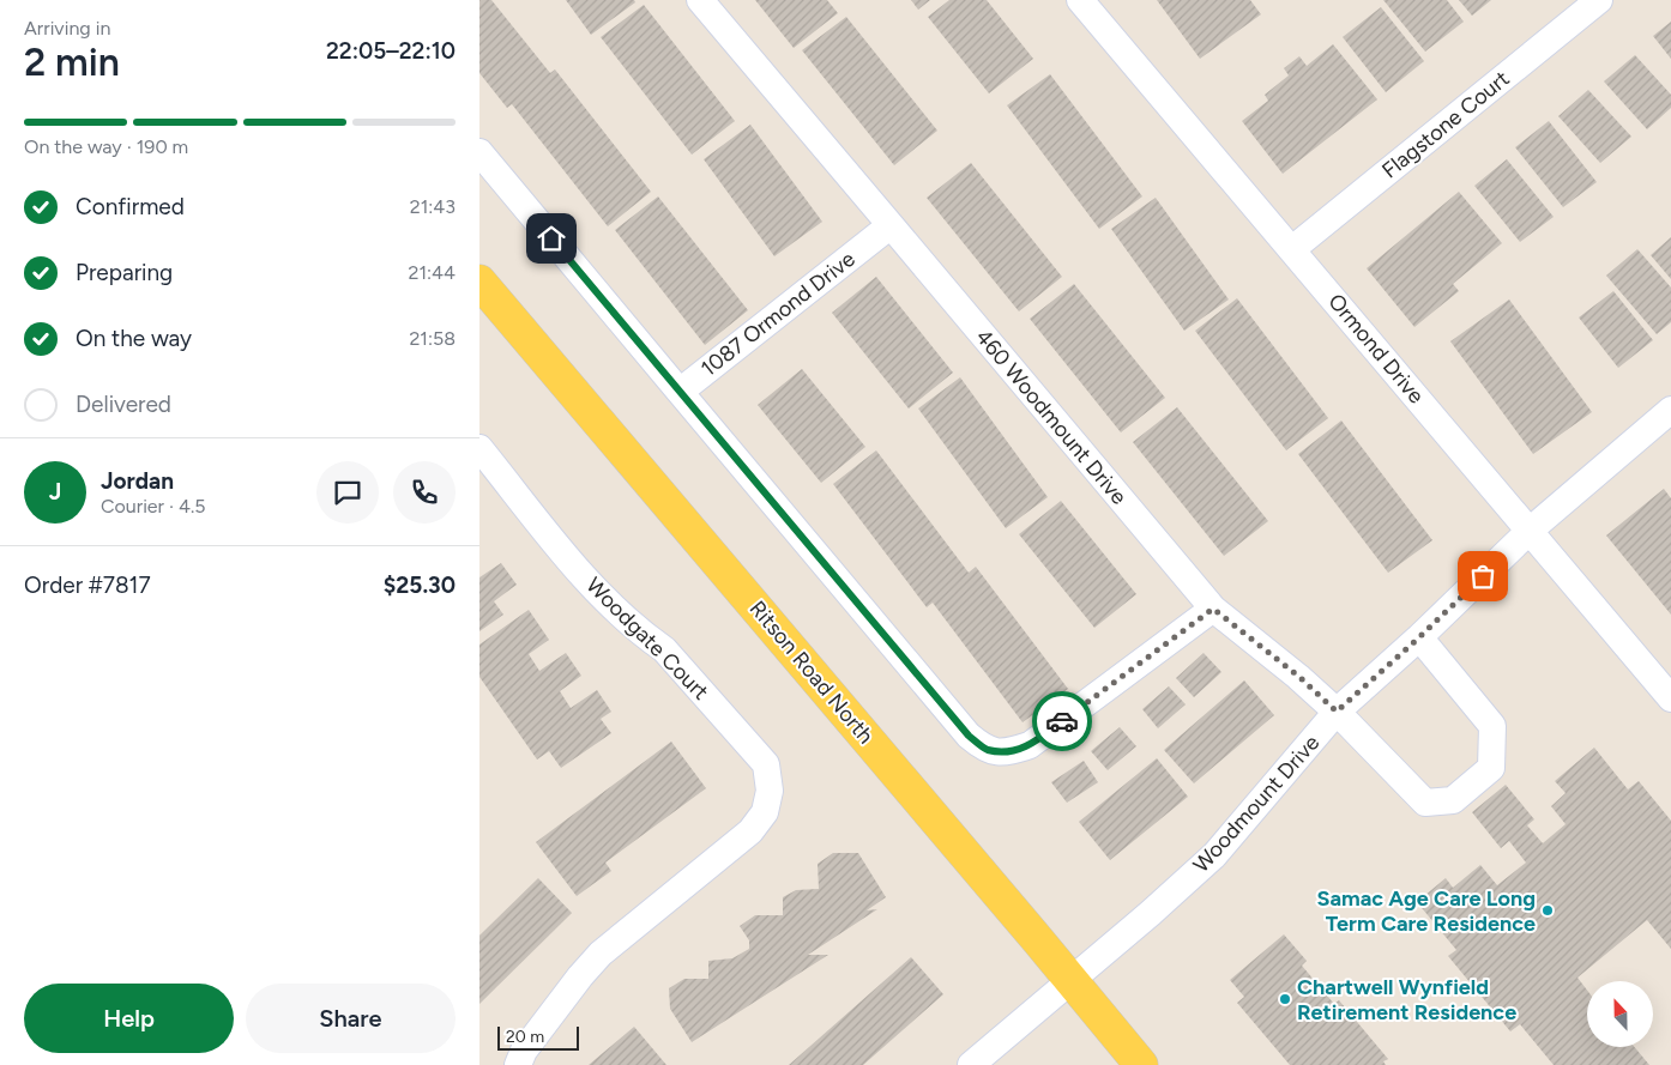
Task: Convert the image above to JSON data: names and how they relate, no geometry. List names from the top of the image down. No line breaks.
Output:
{"streets":{"main road":["Ritson Road North"],"street":["Flagstone Court","1087 Ormond Drive","Ormond Drive","460 Woodmount Drive","Woodgate Court","Woodmount Drive"]},"crossings":[["Flagstone Court","Ormond Drive"],["1087 Ormond Drive","460 Woodmount Drive"],["Ormond Drive","Woodmount Drive"],["460 Woodmount Drive","Woodmount Drive"],["Ritson Road North","Woodmount Drive"]],"places":["Samac Age Care Long Term Care Residence","Chartwell Wynfield Retirement Residence"],"scale_bar":"20 m","north":"top","page":{"heading":["2 min","Arriving in","22:05–22:10"],"panel":["Jordan","Courier · 4.5","Order #7817","$25.30"],"bar":"On the way · 190 m","list":[["Confirmed","21:43"],["Preparing","21:44"],["On the way","21:58"],"Delivered"],"round":"J","buttons":["Help","Share"],"scale":"20 m"}}
